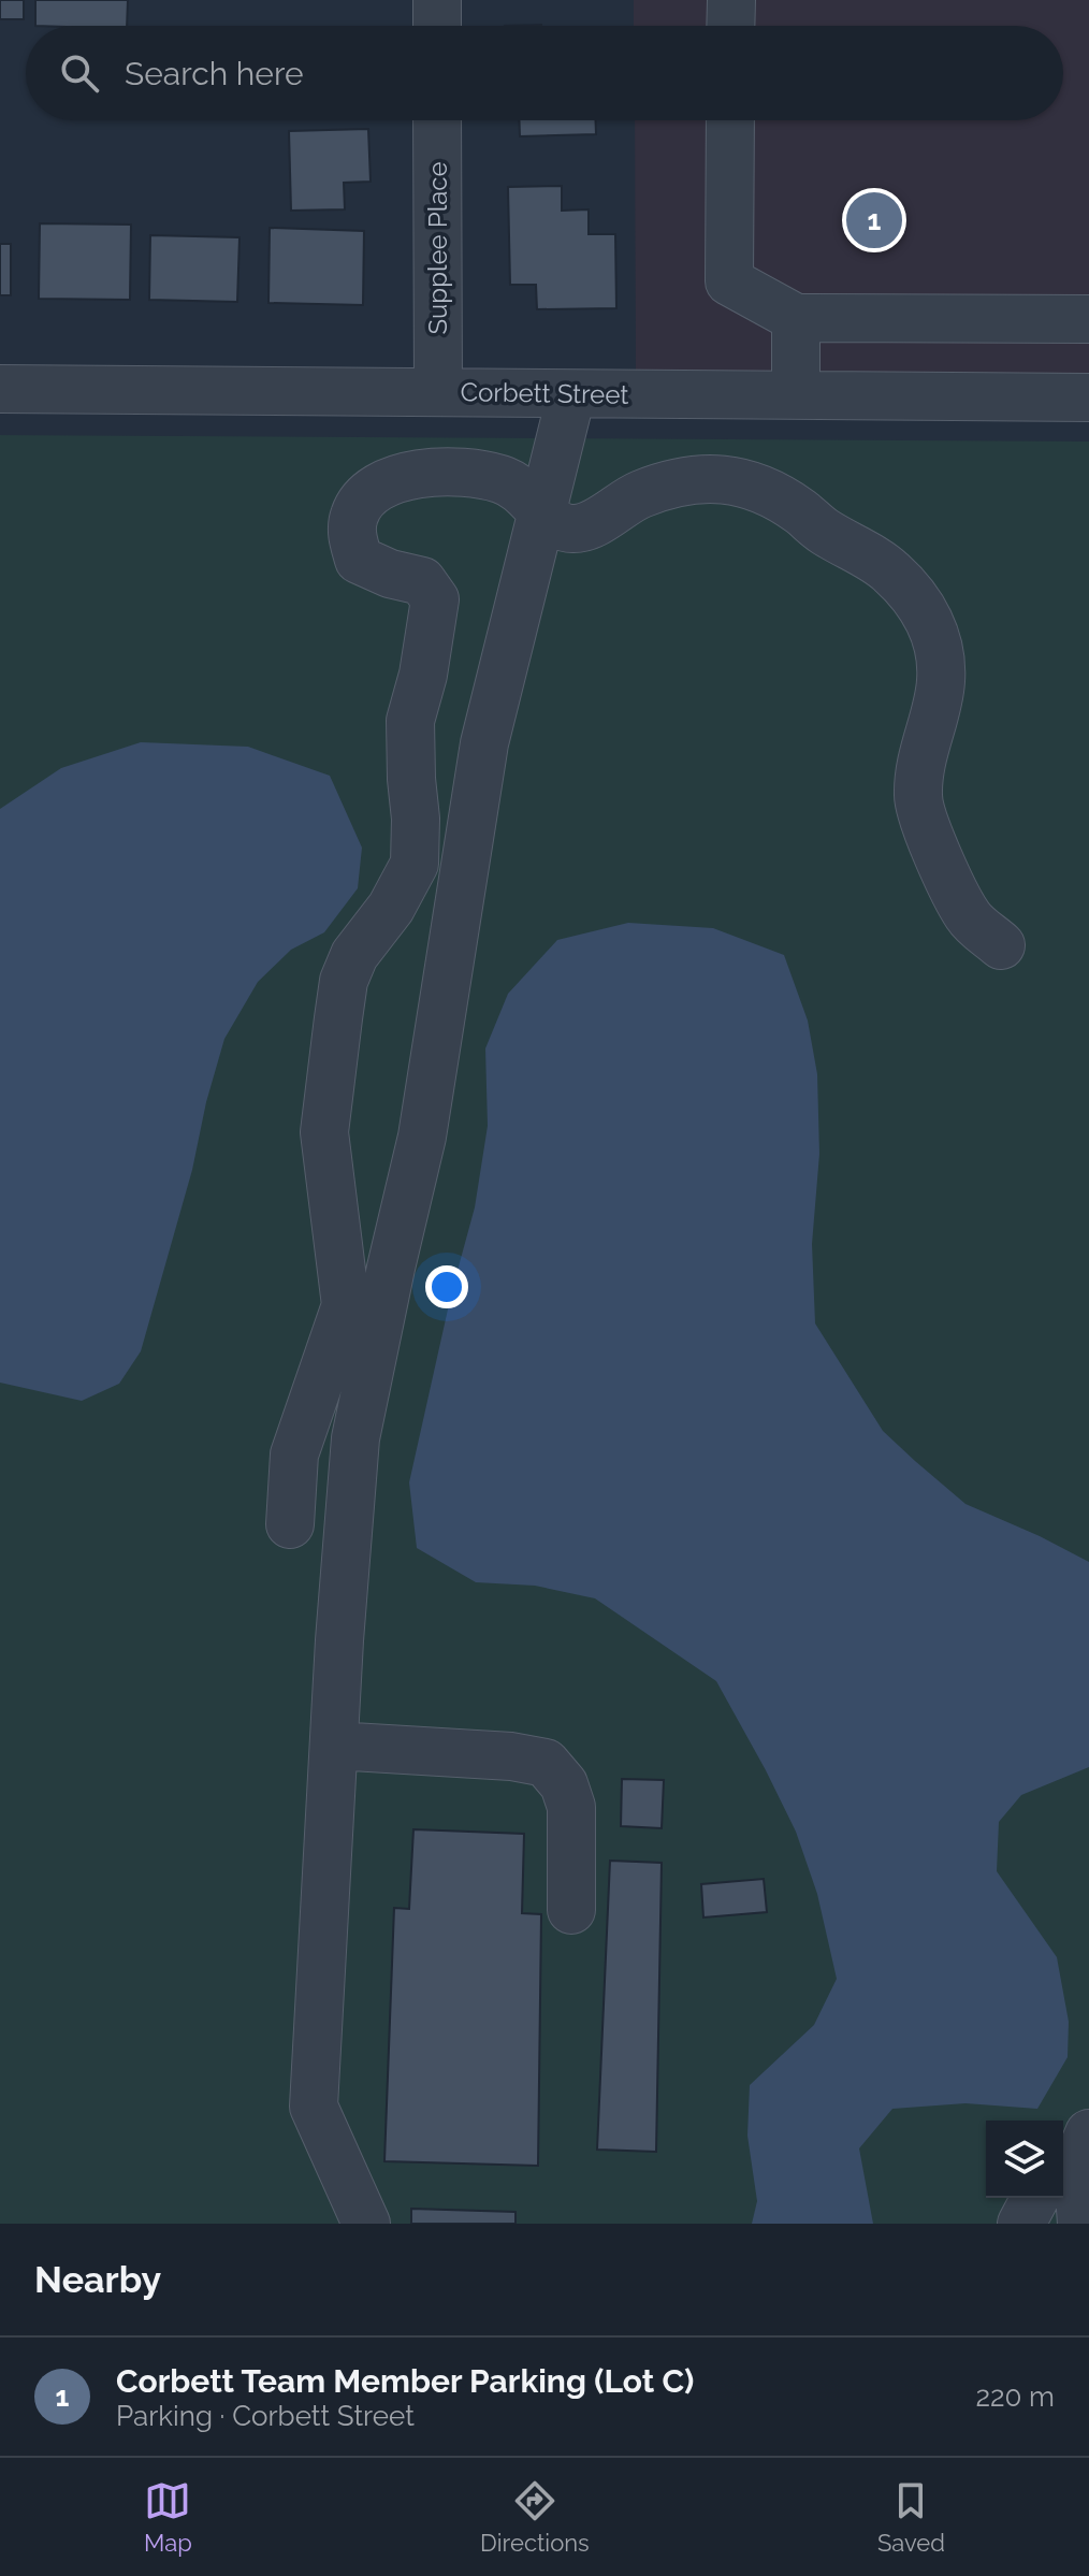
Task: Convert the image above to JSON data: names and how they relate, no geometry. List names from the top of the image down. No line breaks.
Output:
{"streets":{"street":["Supplee Place","Corbett Street"]},"crossings":[["Supplee Place","Corbett Street"]],"page":{"search":"Search here","pins":"1","heading":"Nearby","list":[{"mark":"1","name":"Corbett Team Member Parking (Lot C)","note":"Parking · Corbett Street","value":"220 m"}],"nav":["Map","Directions","Saved"]}}
